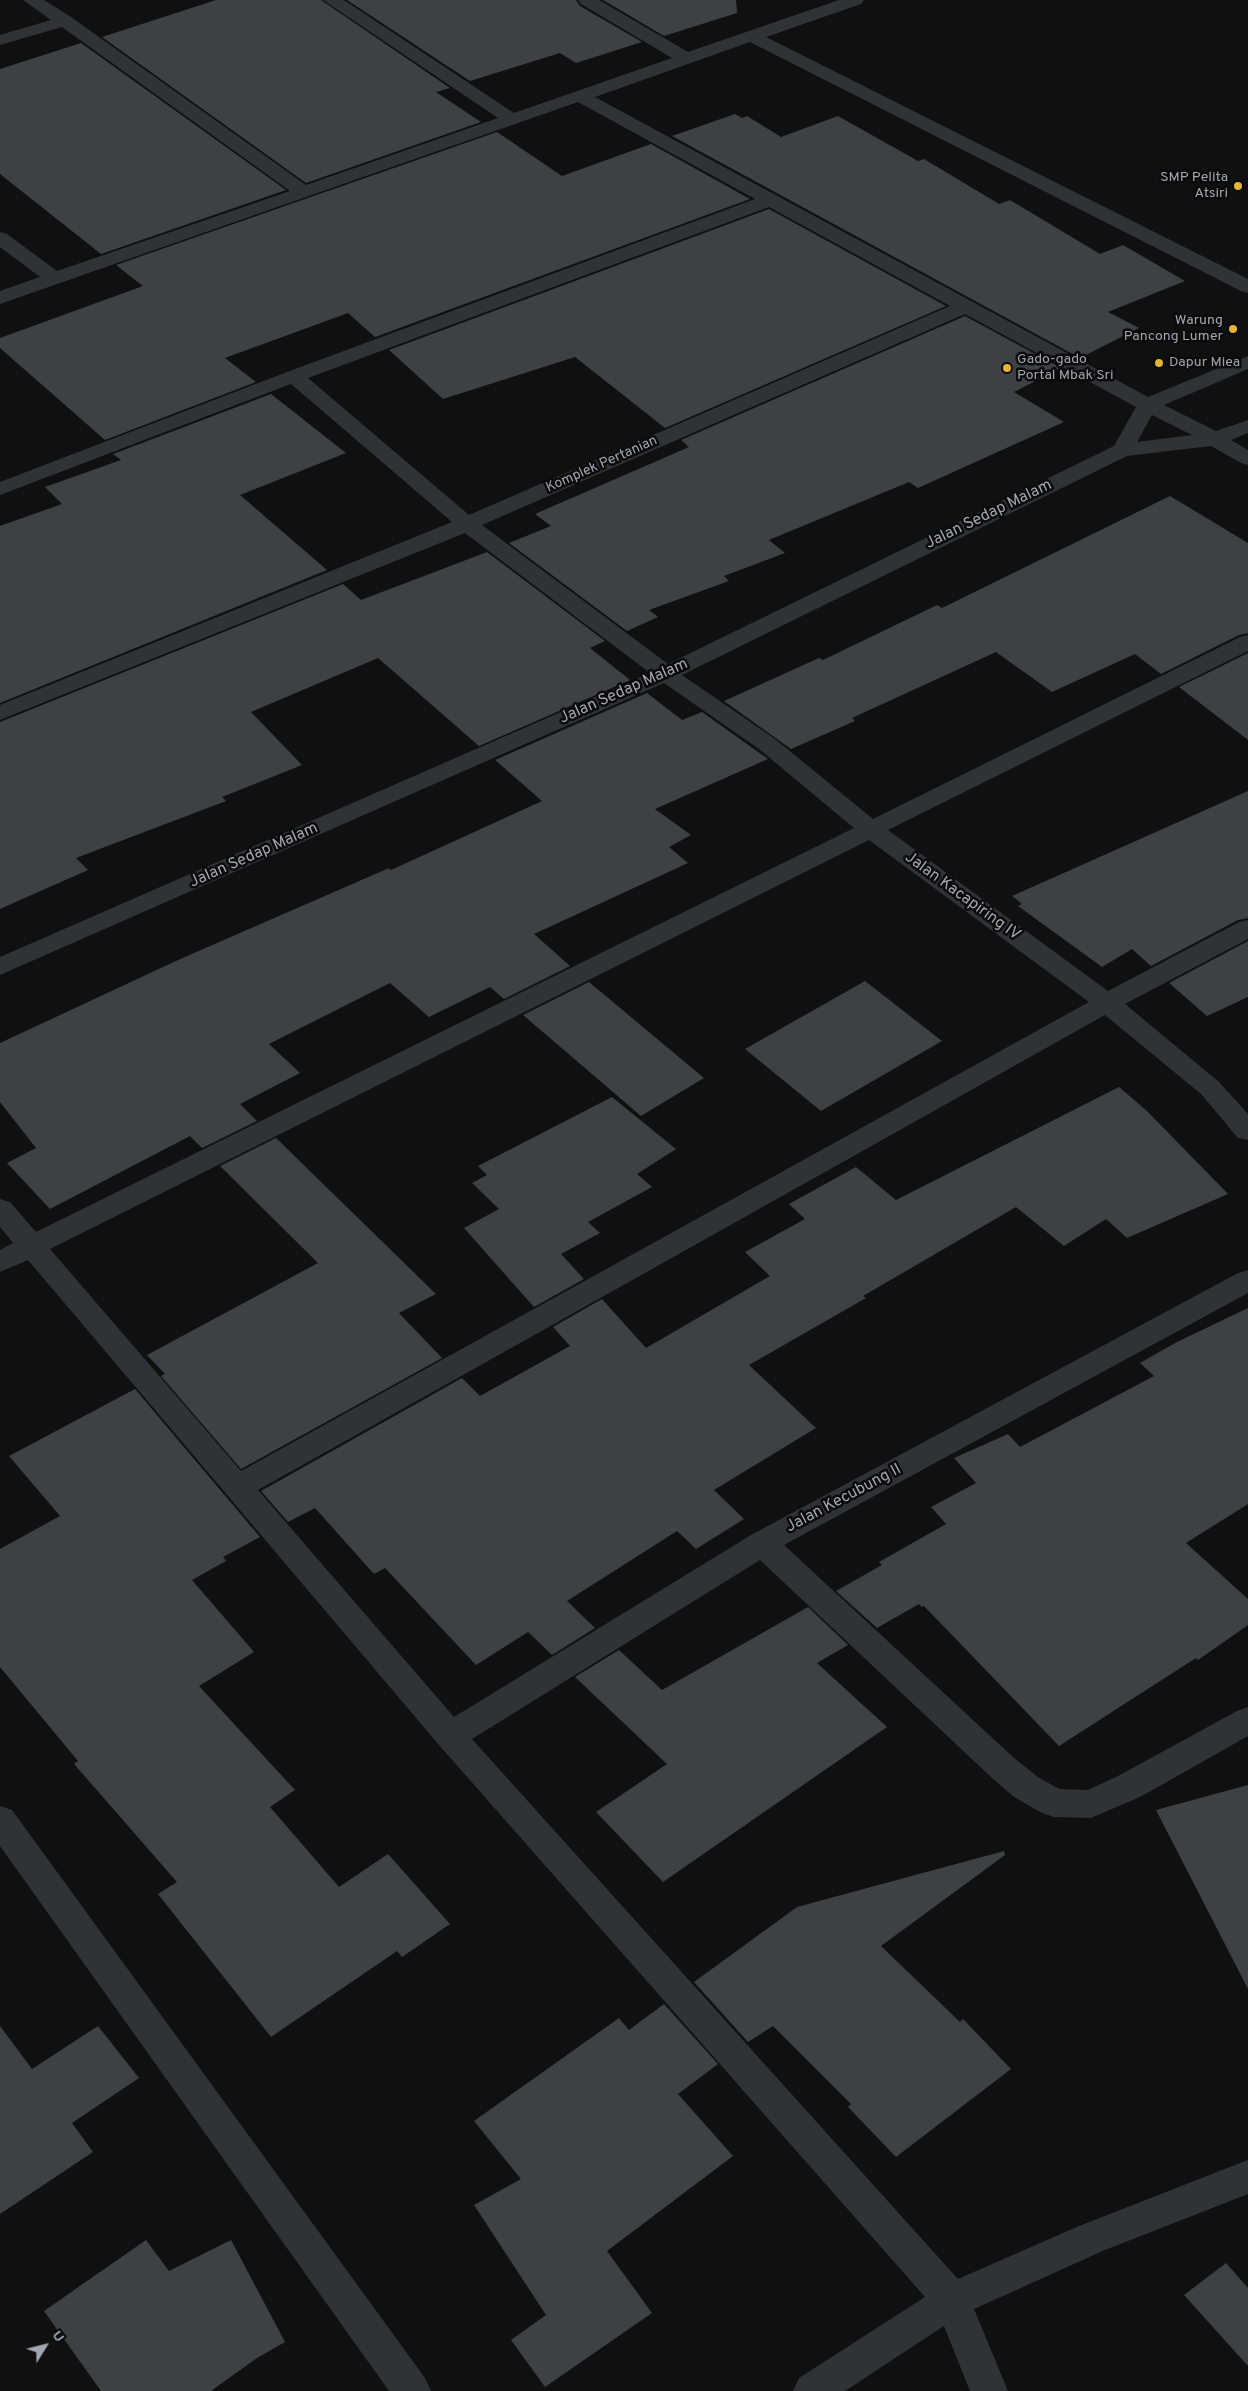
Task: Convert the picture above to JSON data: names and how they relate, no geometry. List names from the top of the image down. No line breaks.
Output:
{"streets":{"street":["Komplek Pertanian","Jalan Sedap Malam","Jalan Kacapiring IV","Jalan Kecubung II"]},"crossings":[["Jalan Sedap Malam","Jalan Kacapiring IV"]],"places":["SMP Pelita Atsiri","Warung Pancong Lumer","Dapur Miea","Gado-gado Portal Mbak Sri"],"north":"top right"}
